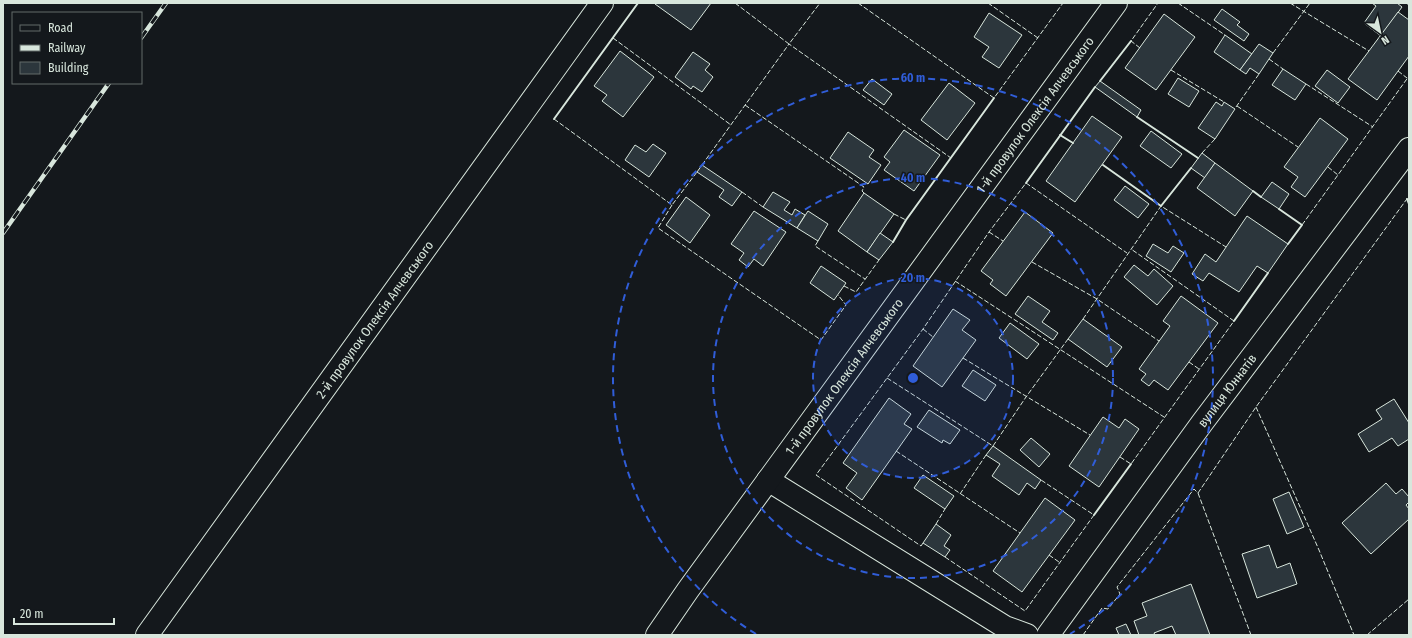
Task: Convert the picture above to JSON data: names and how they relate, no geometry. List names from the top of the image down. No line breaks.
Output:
{"streets":{"street":["1-й провулок Олексія Алчевського","2-й провулок Олексія Алчевського","вулиця Юннатів"]},"legend":["Road","Railway","Building"],"scale_bar":"20 m","north":"bottom right","rings":["60 m","40 m","20 m"]}
